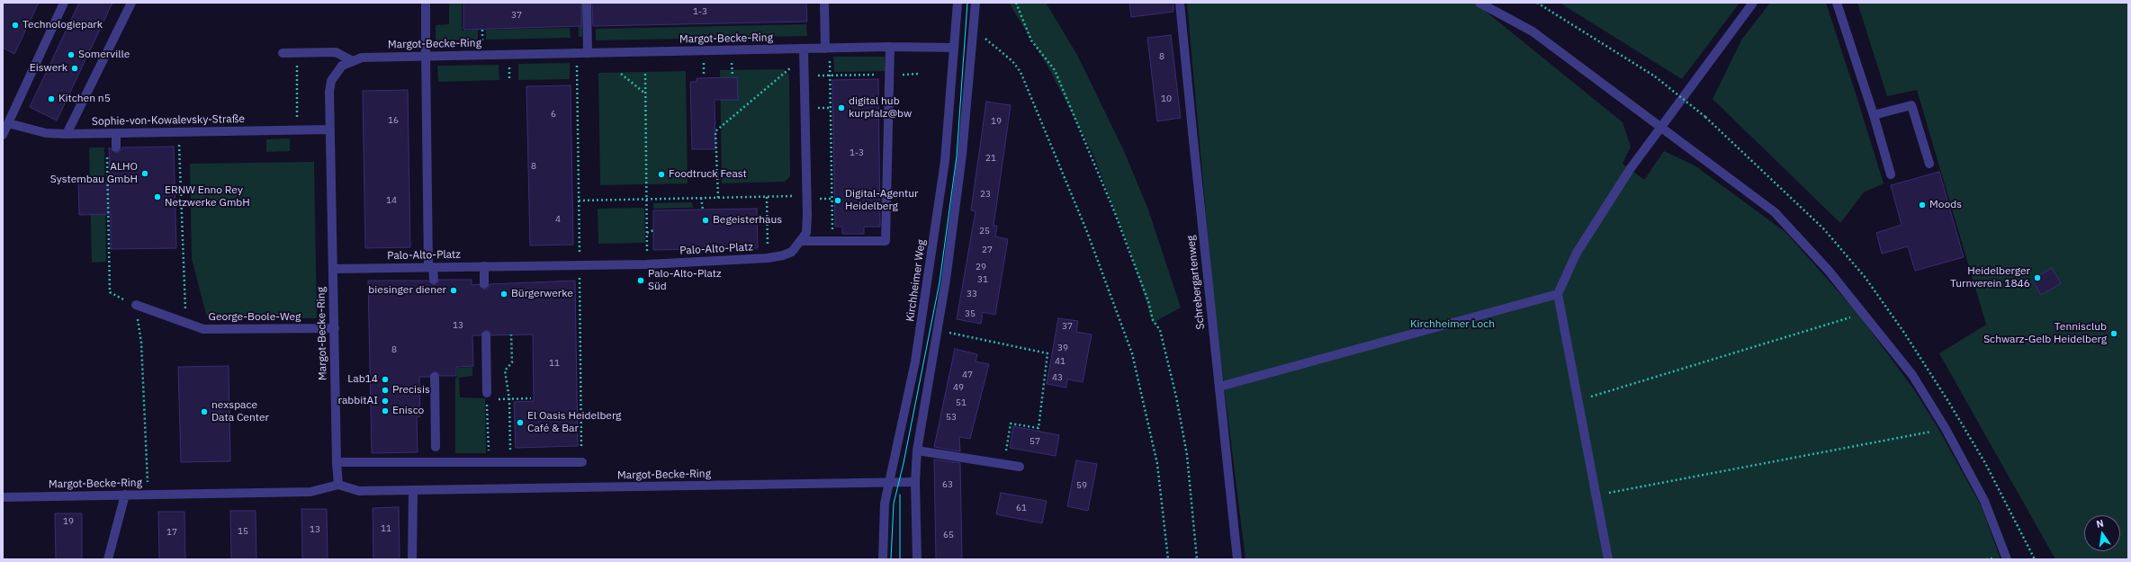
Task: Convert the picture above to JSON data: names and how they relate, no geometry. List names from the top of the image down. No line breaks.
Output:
{"streets":{"street":["Margot-Becke-Ring","Sophie-von-Kowalevsky-Straße","Palo-Alto-Platz","Kirchheimer Weg","Schrebergartenweg","George-Boole-Weg"]},"crossings":[["Margot-Becke-Ring","Sophie-von-Kowalevsky-Straße"],["Margot-Becke-Ring","Palo-Alto-Platz"],["Margot-Becke-Ring","Kirchheimer Weg"],["Margot-Becke-Ring","George-Boole-Weg"]],"parks":["Kirchheimer Loch"],"places":["Technologiepark","Somerville","Eiswerk","Kitchen n5","digital hub kurpfalz@bw","ALHO Systembau GmbH","Foodtruck Feast","ERNW Enno Rey Netzwerke GmbH","Digital-Agentur Heidelberg","Moods","Begeisterhaus","Heidelberger Turnverein 1846","Palo-Alto-Platz Süd","biesinger diener","Bürgerwerke","Tennisclub Schwarz-Gelb Heidelberg","Lab14","Precisis","rabbitAI","Enisco","nexspace Data Center","El Oasis Heidelberg Café & Bar"],"house_numbers":["1-3","37","8","10","6","16","19","1-3","21","8","23","14","4","25","27","29","31","33","35","13","37","39","8","41","11","47","43","49","51","53","57","63","59","61","19","11","13","15","17","65"],"north":"top"}
